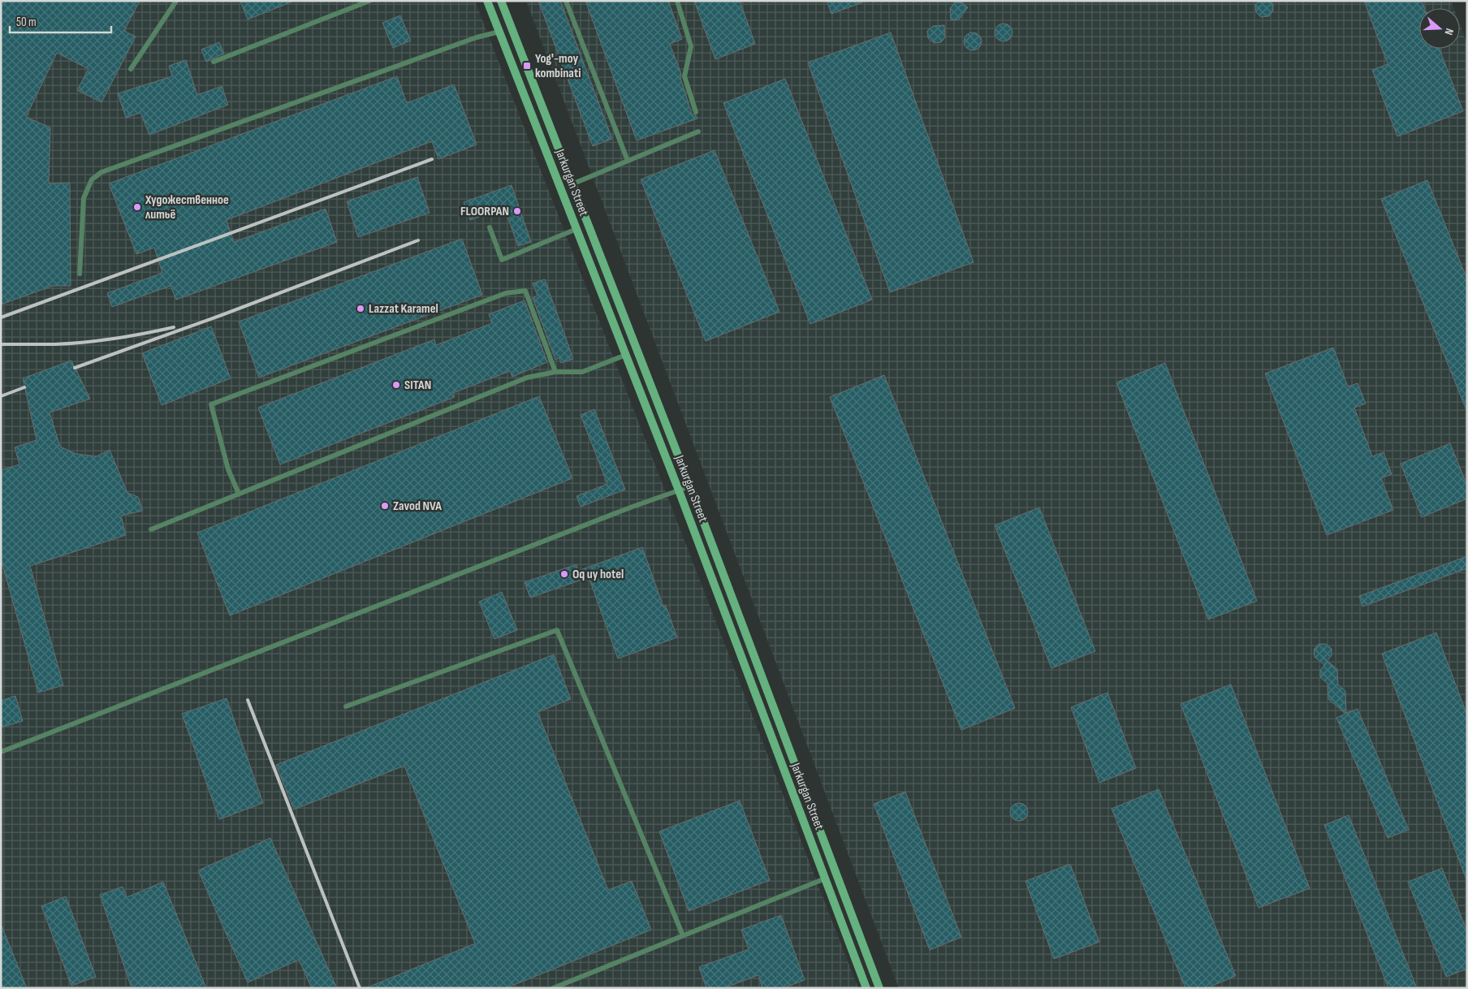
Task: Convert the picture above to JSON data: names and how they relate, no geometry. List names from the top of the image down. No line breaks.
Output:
{"streets":{"main road":["Jarkurgan Street"]},"places":{"transit":["Yog'-moy kombinati"],"other":["Художественное литьё","FLOORPAN","Lazzat Karamel","SITAN","Zavod NVA","Oq uy hotel"]},"scale_bar":"50 m","north":"right"}
